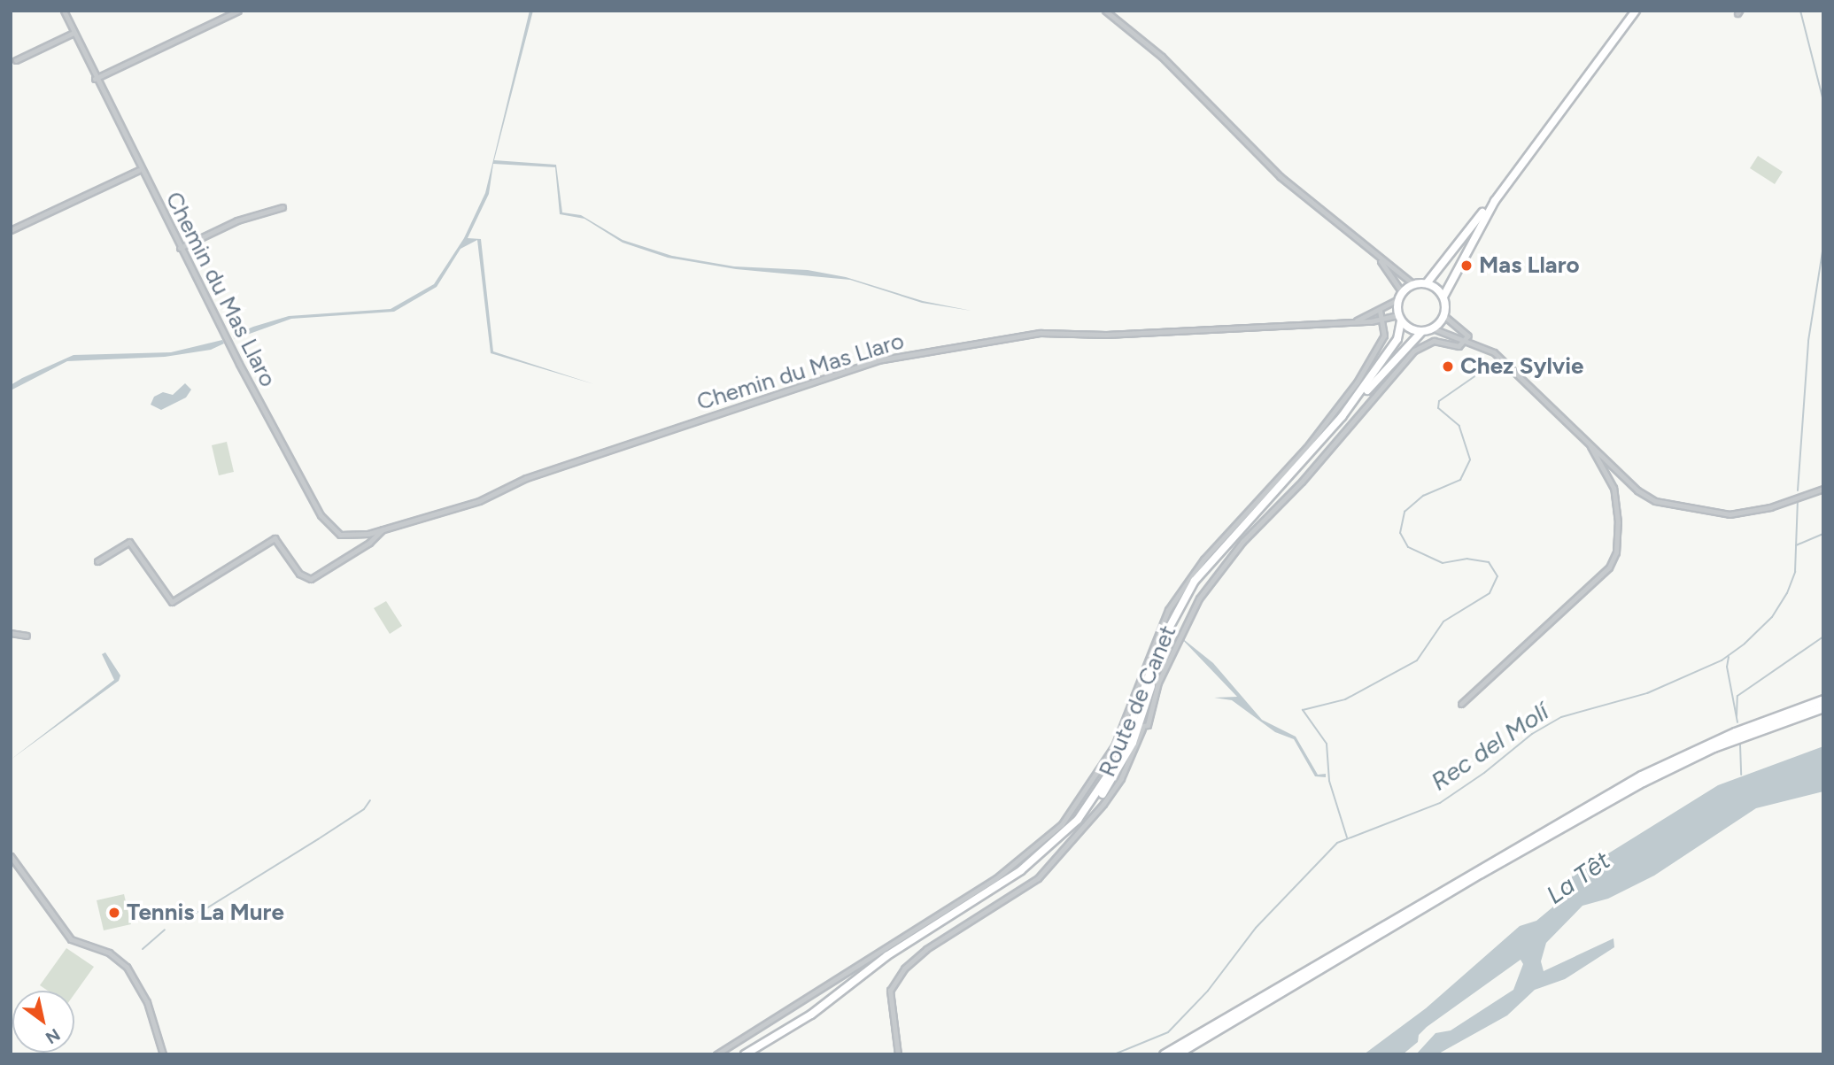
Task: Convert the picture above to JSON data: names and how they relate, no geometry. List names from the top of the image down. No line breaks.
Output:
{"streets":{"main road":["Route de Canet"],"street":["Chemin du Mas Llaro"]},"crossings":[["Chemin du Mas Llaro","Route de Canet"]],"water":["Rec del Molí","La Têt"],"places":["Mas Llaro","Chez Sylvie","Tennis La Mure"],"north":"bottom right"}
